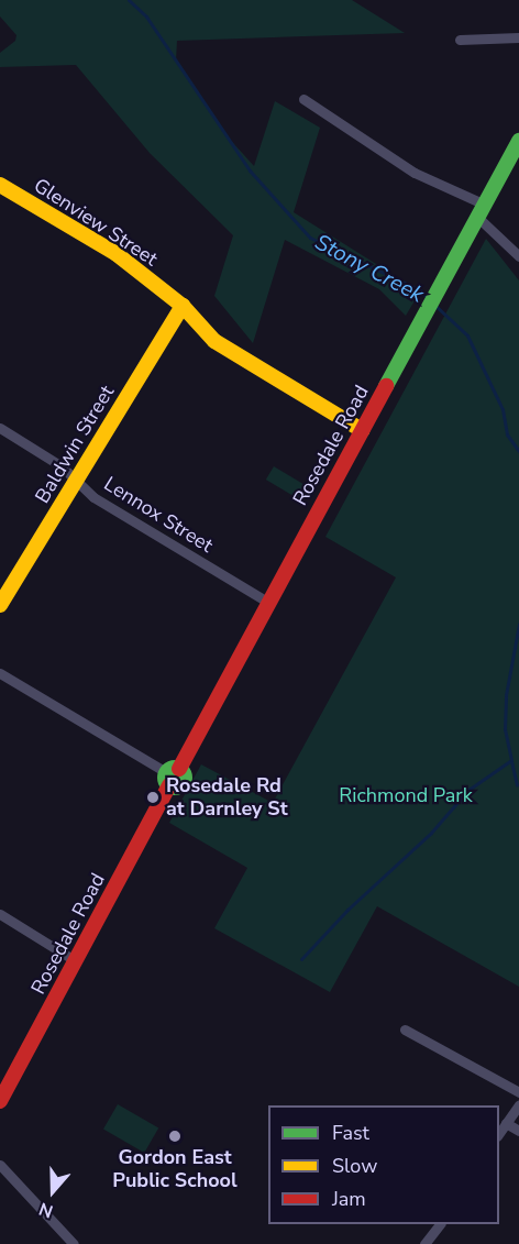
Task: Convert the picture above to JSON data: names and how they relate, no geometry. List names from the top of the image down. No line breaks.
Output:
{"streets":{"street":["Glenview Street","Baldwin Street","Rosedale Road","Lennox Street"]},"crossings":[["Glenview Street","Baldwin Street"],["Glenview Street","Rosedale Road"],["Baldwin Street","Lennox Street"],["Rosedale Road","Lennox Street"]],"water":["Stony Creek"],"parks":["Richmond Park"],"places":["Rosedale Rd at Darnley St","Gordon East Public School"],"legend":["Fast","Slow","Jam"],"north":"bottom"}
